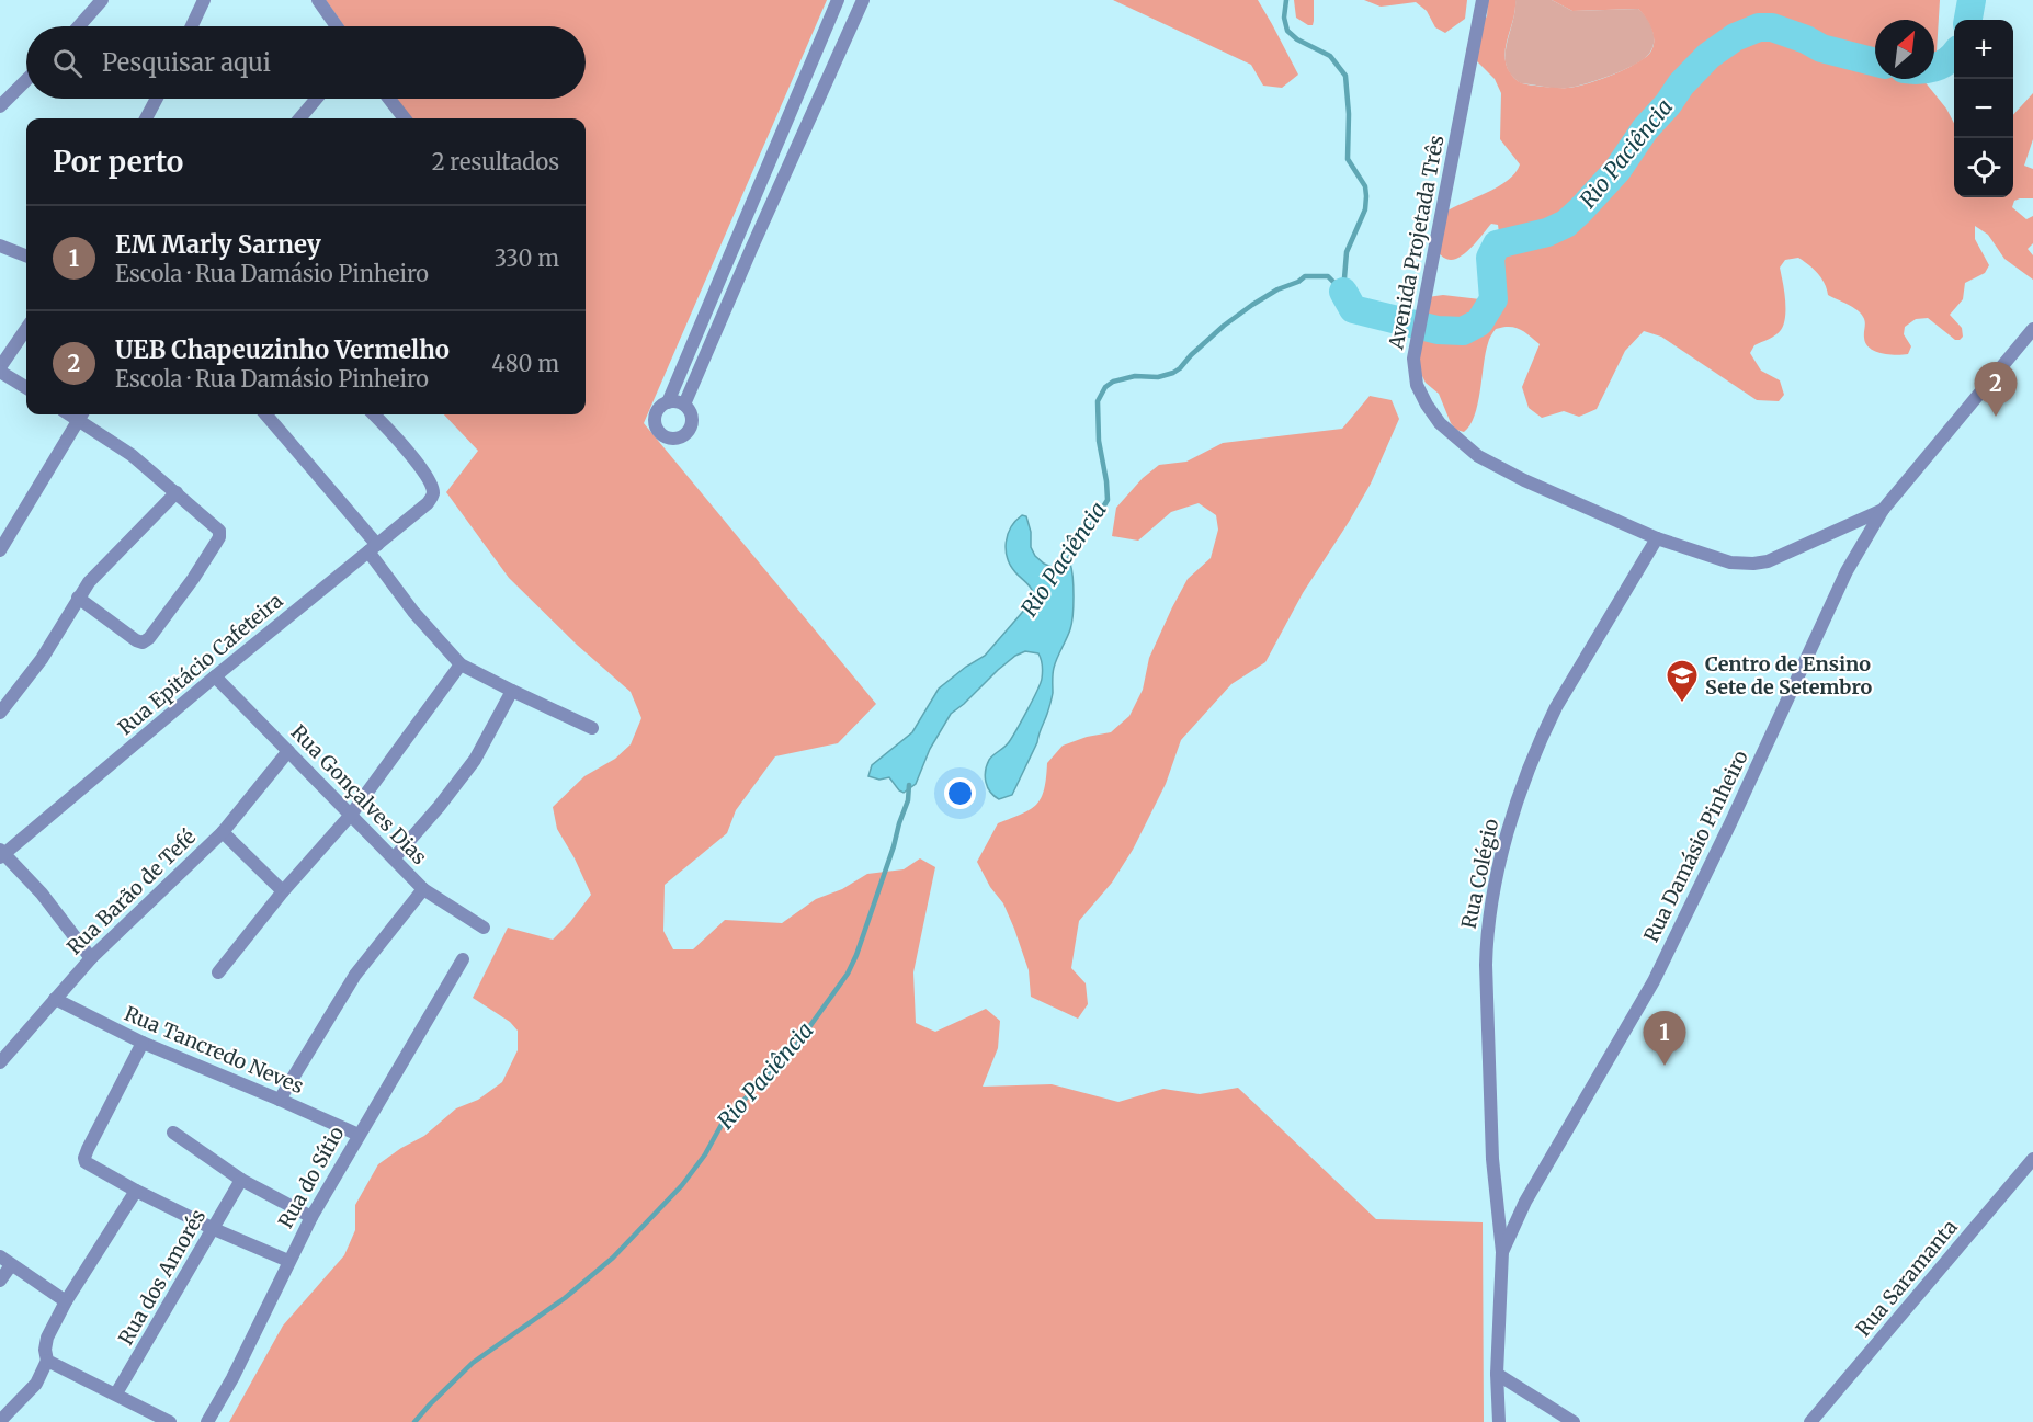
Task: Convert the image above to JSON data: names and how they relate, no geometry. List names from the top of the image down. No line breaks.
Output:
{"streets":{"street":["Avenida Projetada Três","Rua Epitácio Cafeteira","Rua Gonçalves Dias","Rua Damásio Pinheiro","Rua Colégio","Rua Barão de Tefé","Rua Tancredo Neves","Rua do Sítio","Rua dos Amorés","Rua Saramanta"]},"crossings":[["Avenida Projetada Três","Rua Damásio Pinheiro"],["Avenida Projetada Três","Rua Colégio"],["Rua Epitácio Cafeteira","Rua Gonçalves Dias"],["Rua Gonçalves Dias","Rua Barão de Tefé"],["Rua Damásio Pinheiro","Rua Colégio"],["Rua Barão de Tefé","Rua Tancredo Neves"],["Rua Tancredo Neves","Rua do Sítio"]],"water":["Rio Paciência"],"places":{"school or university":["Centro de Ensino Sete de Setembro"]},"north":"top right","page":{"map_buttons":["+","−"],"search":"Pesquisar aqui","heading":["Por perto","2 resultados"],"list":[{"mark":"1","name":"EM Marly Sarney","note":"Escola · Rua Damásio Pinheiro","value":"330 m"},{"mark":"2","name":"UEB Chapeuzinho Vermelho","note":"Escola · Rua Damásio Pinheiro","value":"480 m"}],"pins":["2","1"]}}
